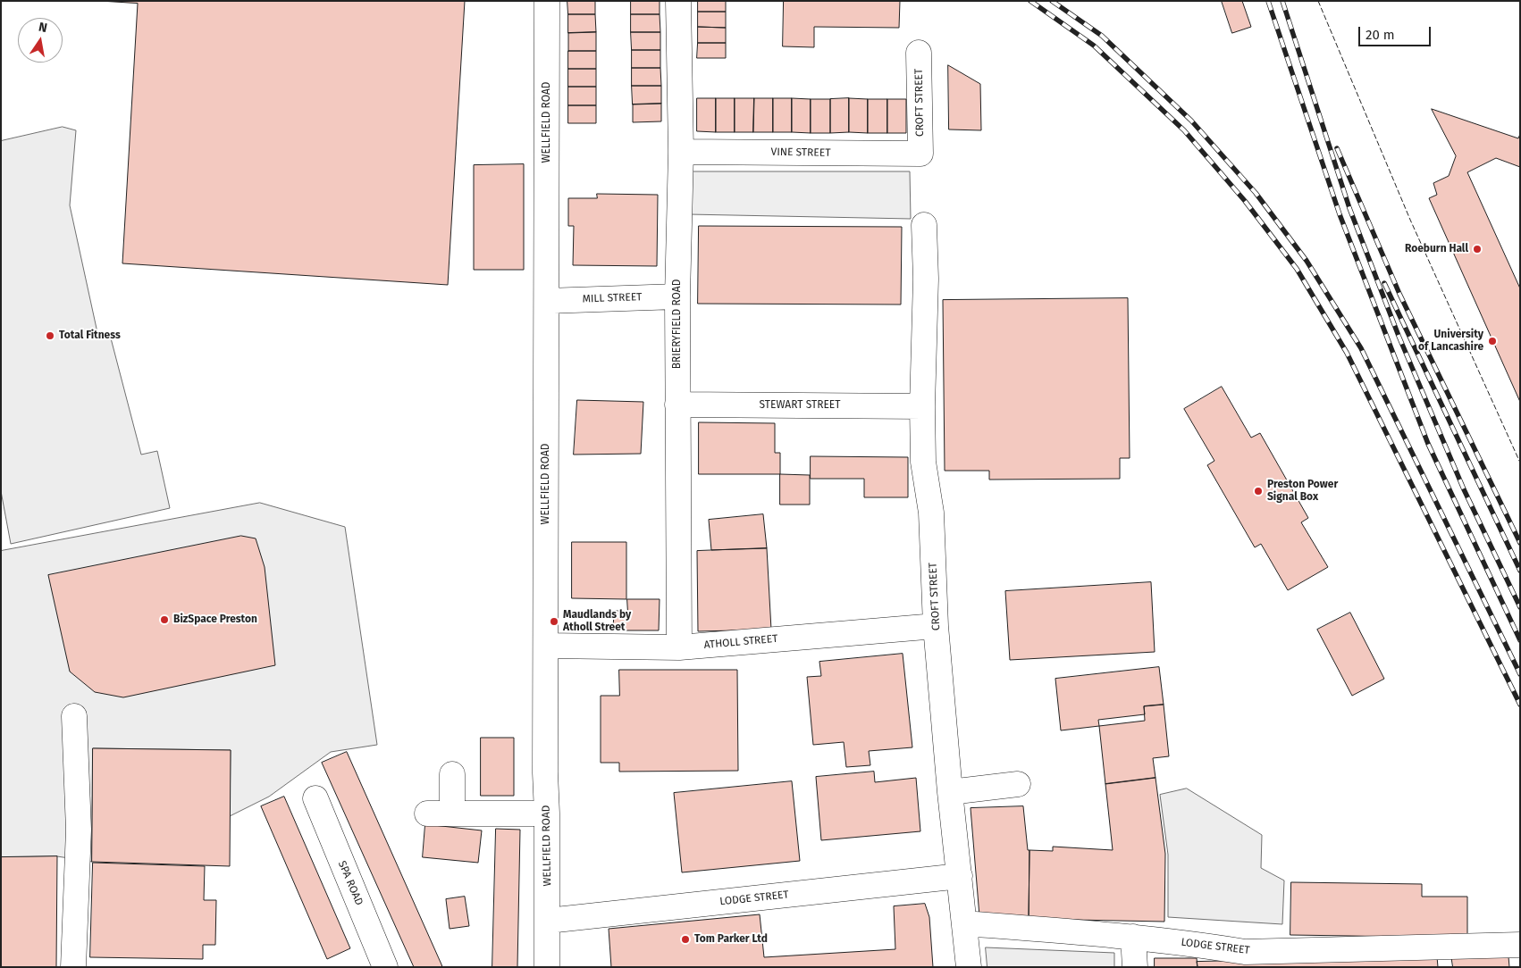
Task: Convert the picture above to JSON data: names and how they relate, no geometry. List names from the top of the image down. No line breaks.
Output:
{"streets":{"street":["CROFT STREET","WELLFIELD ROAD","VINE STREET","MILL STREET","BRIERYFIELD ROAD","STEWART STREET","ATHOLL STREET","SPA ROAD","LODGE STREET"]},"crossings":[["CROFT STREET","VINE STREET"],["CROFT STREET","STEWART STREET"],["CROFT STREET","ATHOLL STREET"],["CROFT STREET","LODGE STREET"],["WELLFIELD ROAD","MILL STREET"],["WELLFIELD ROAD","ATHOLL STREET"],["WELLFIELD ROAD","LODGE STREET"],["VINE STREET","BRIERYFIELD ROAD"],["MILL STREET","BRIERYFIELD ROAD"],["BRIERYFIELD ROAD","STEWART STREET"],["BRIERYFIELD ROAD","ATHOLL STREET"]],"places":["Roeburn Hall","Total Fitness","University of Lancashire","Preston Power Signal Box","BizSpace Preston","Maudlands by Atholl Street","Tom Parker Ltd"],"scale_bar":"20 m","north":"top"}
